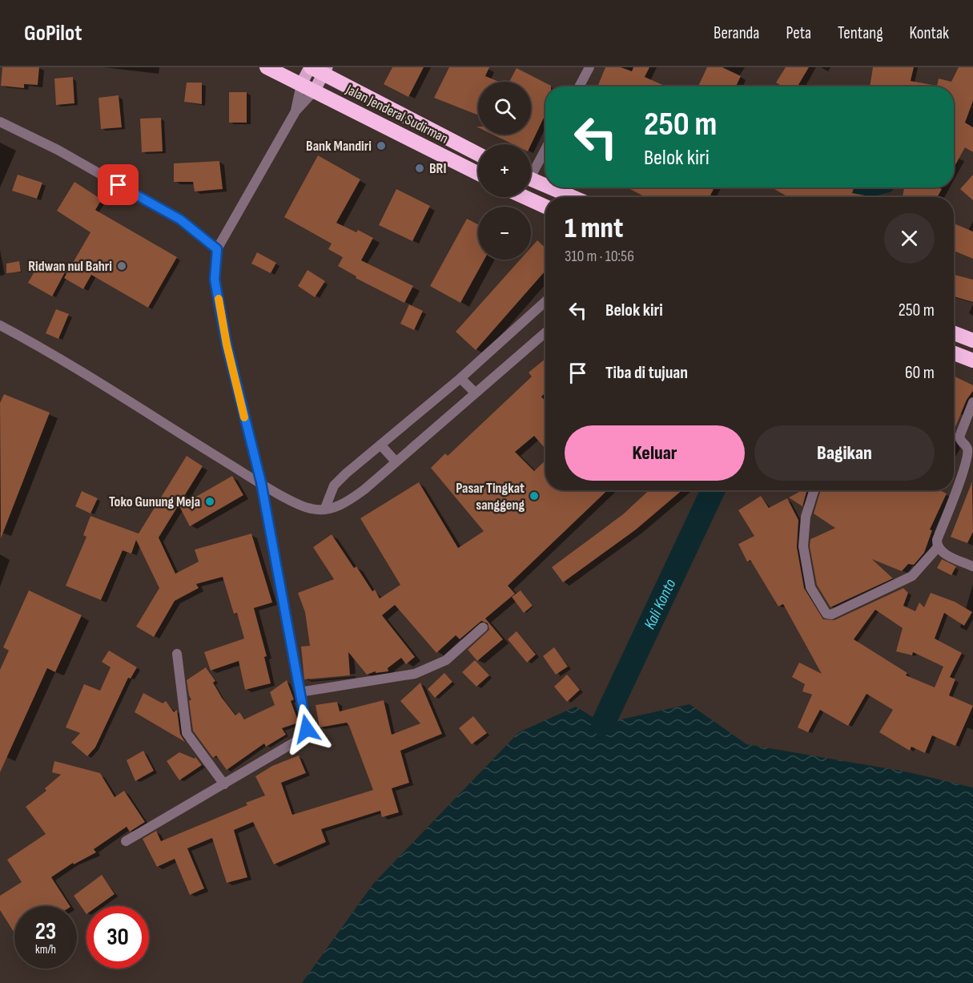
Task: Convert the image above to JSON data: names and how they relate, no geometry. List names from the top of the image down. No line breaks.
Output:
{"streets":{"highway":["Jalan Jenderal Sudirman"]},"water":["Kali Konto"],"places":["Bank Mandiri","BRI","Ridwan nul Bahri","Pasar Tingkat sanggeng","Toko Gunung Meja"],"page":{"header":"GoPilot","nav":["Beranda","Peta","Tentang","Kontak"],"map_buttons":["+","−"],"turn":["250 m","Belok kiri"],"heading":["1 mnt","310 m · 10:56"],"list":[{"name":"Belok kiri","value":"250 m"},{"name":"Tiba di tujuan","value":"60 m"}],"buttons":["Keluar","Bagikan"],"speed":"23 km/h","limit":"30"}}
